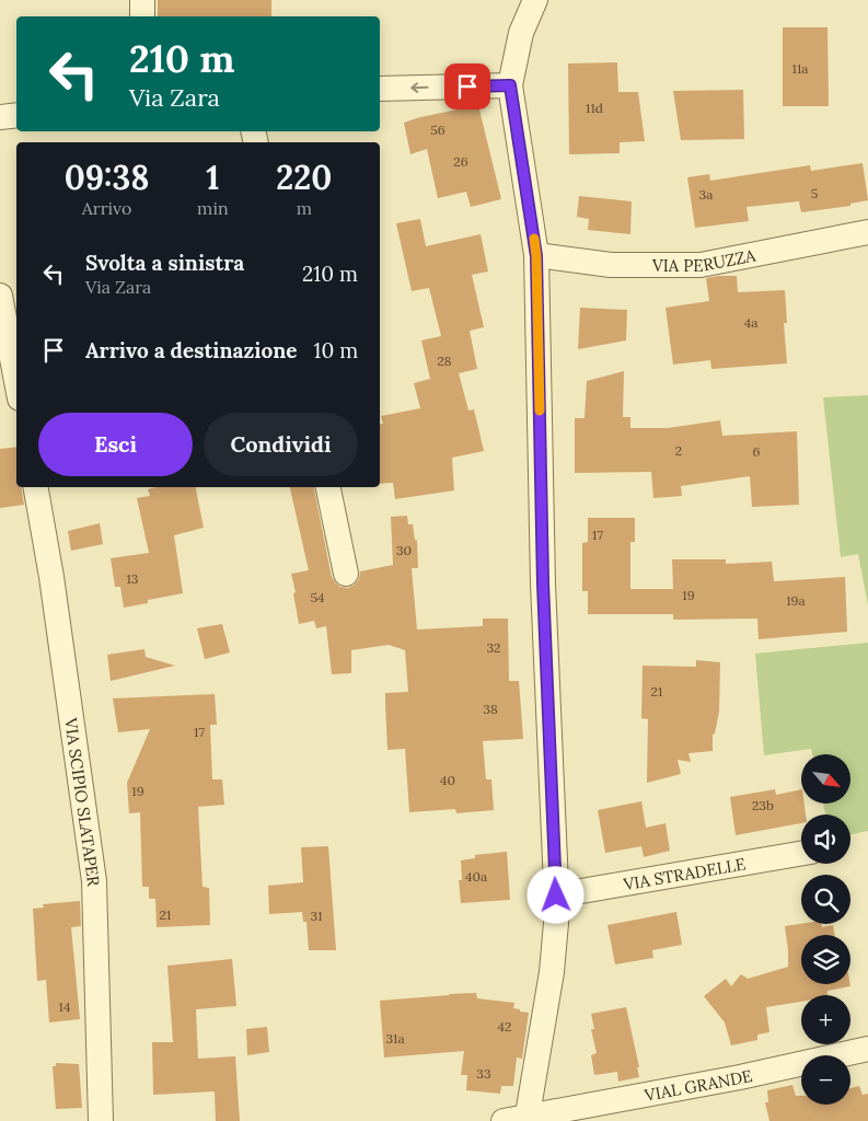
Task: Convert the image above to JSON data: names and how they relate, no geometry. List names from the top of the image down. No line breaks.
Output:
{"streets":{"street":["VIA PERUZZA","VIA SCIPIO SLATAPER","VIA STRADELLE","VIAL GRANDE"]},"house_numbers":["11a","11d","56","26","5","3a","4a","28","2","6","17","30","13","19","54","19a","32","21","38","17","40","19","23b","40a","21","31","14","42","31a","33"],"north":"bottom right","page":{"turn":["210 m","Via Zara"],"eta":["09:38","Arrivo","1","min","220","m"],"list":[{"name":"Svolta a sinistra","note":"Via Zara","value":"210 m"},{"name":"Arrivo a destinazione","value":"10 m"}],"buttons":["Esci","Condividi"],"map_buttons":["+","−"]}}
